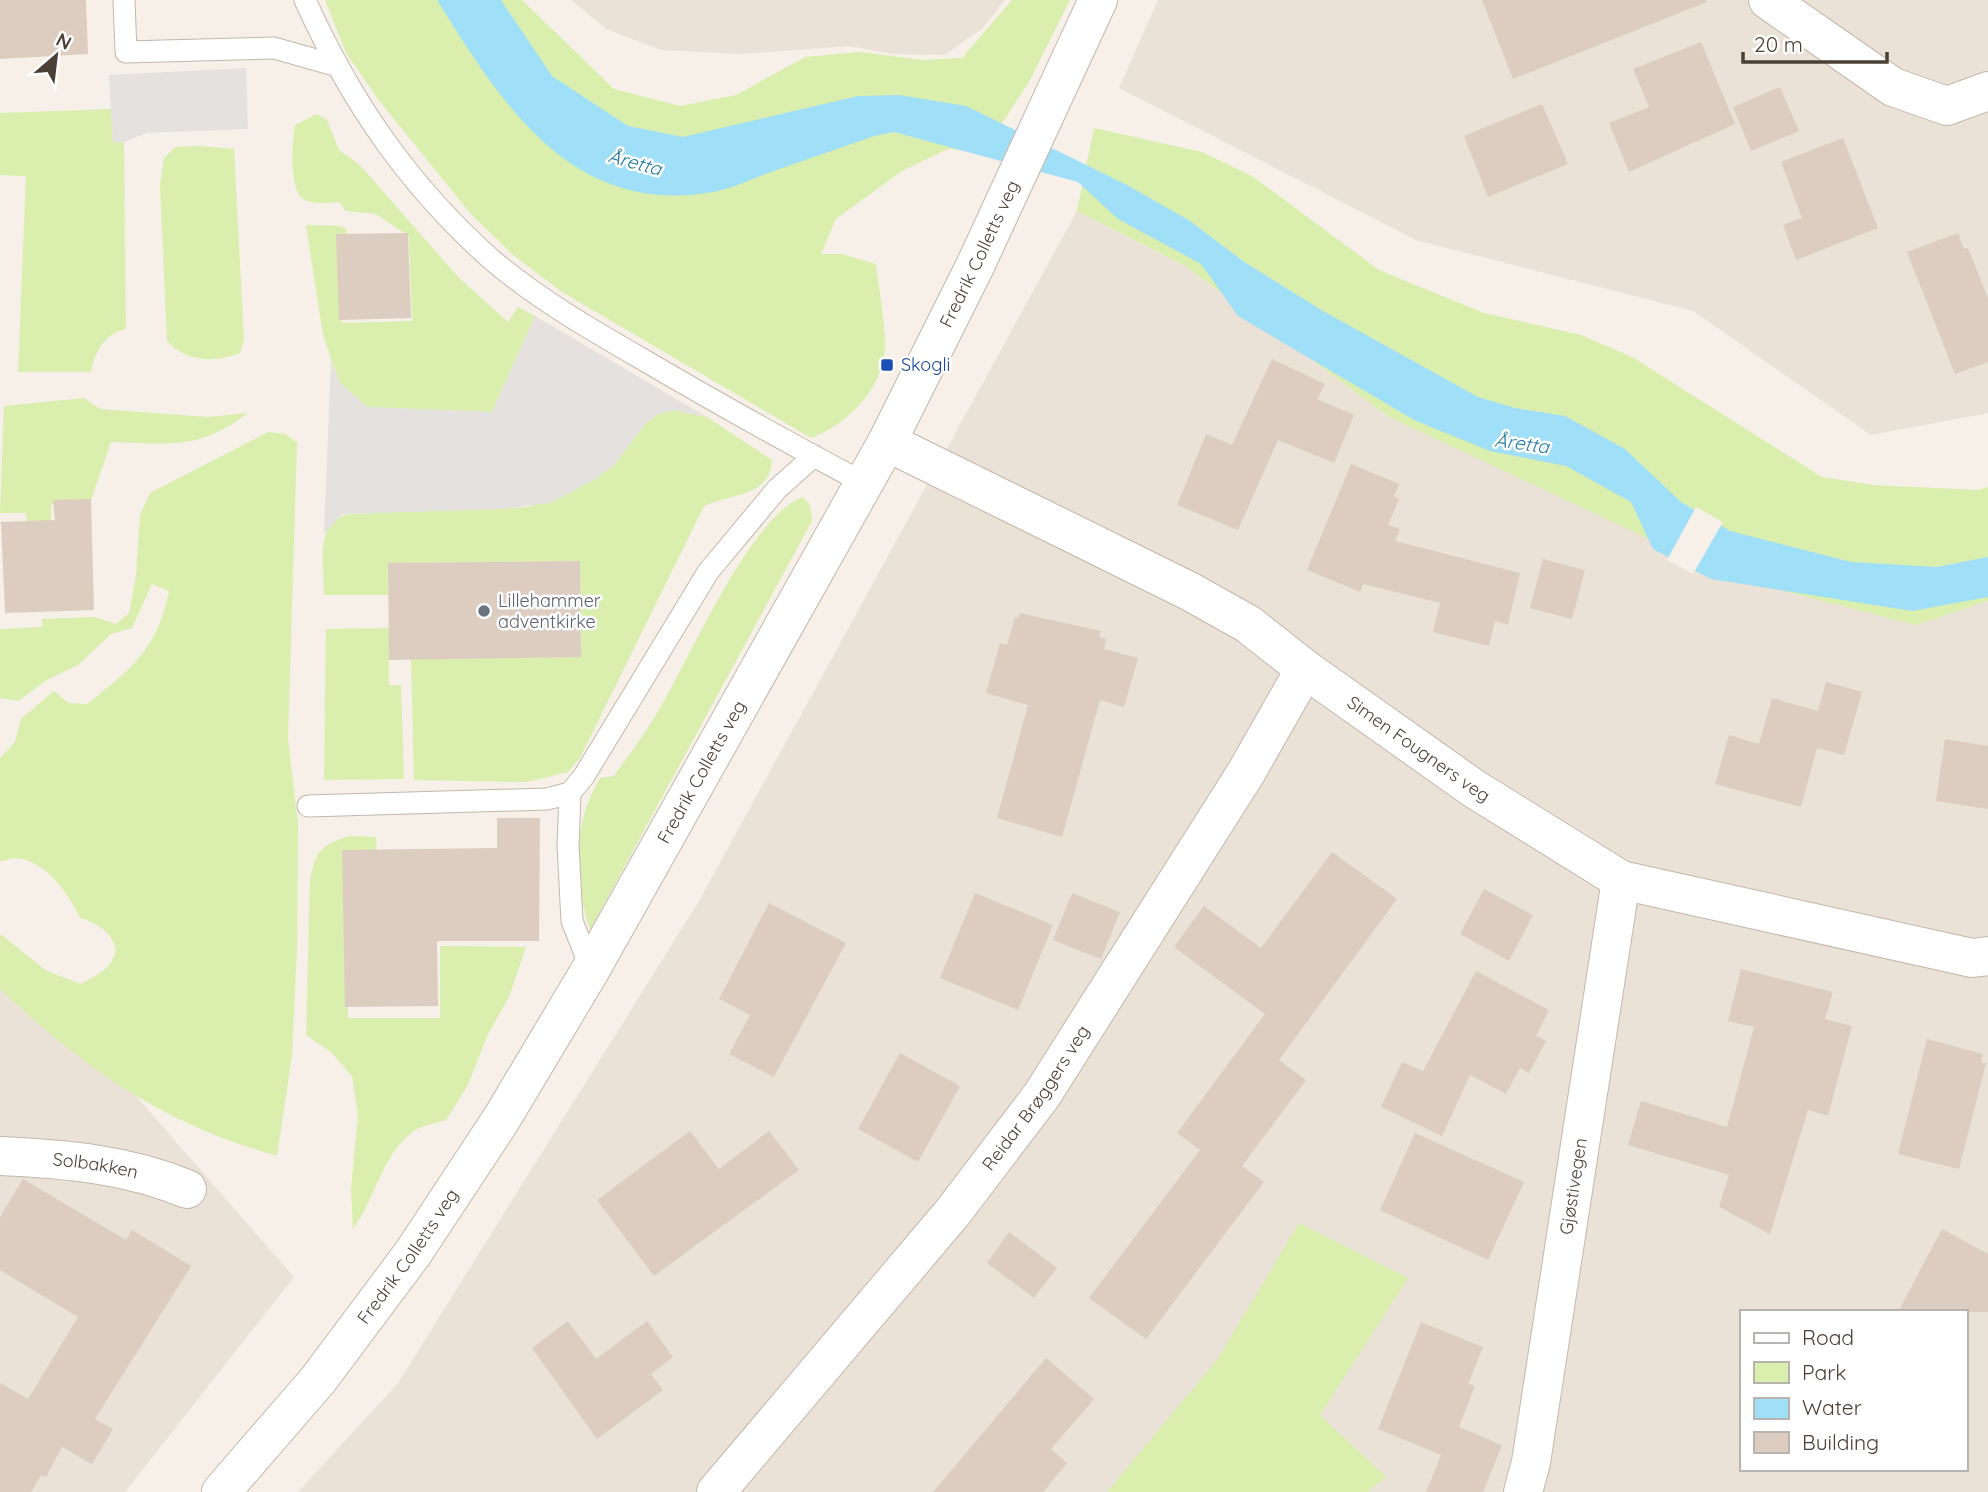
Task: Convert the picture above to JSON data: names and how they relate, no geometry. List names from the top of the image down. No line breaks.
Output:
{"streets":{"street":["Fredrik Colletts veg","Simen Fougners veg","Reidar Brøggers veg","Solbakken","Gjøstivegen"]},"crossings":[["Fredrik Colletts veg","Simen Fougners veg"],["Simen Fougners veg","Reidar Brøggers veg"],["Simen Fougners veg","Gjøstivegen"]],"water":["Åretta"],"places":{"transit":["Skogli"],"other":["Lillehammer adventkirke"]},"legend":["Road","Park","Water","Building"],"scale_bar":"20 m","north":"top right"}
